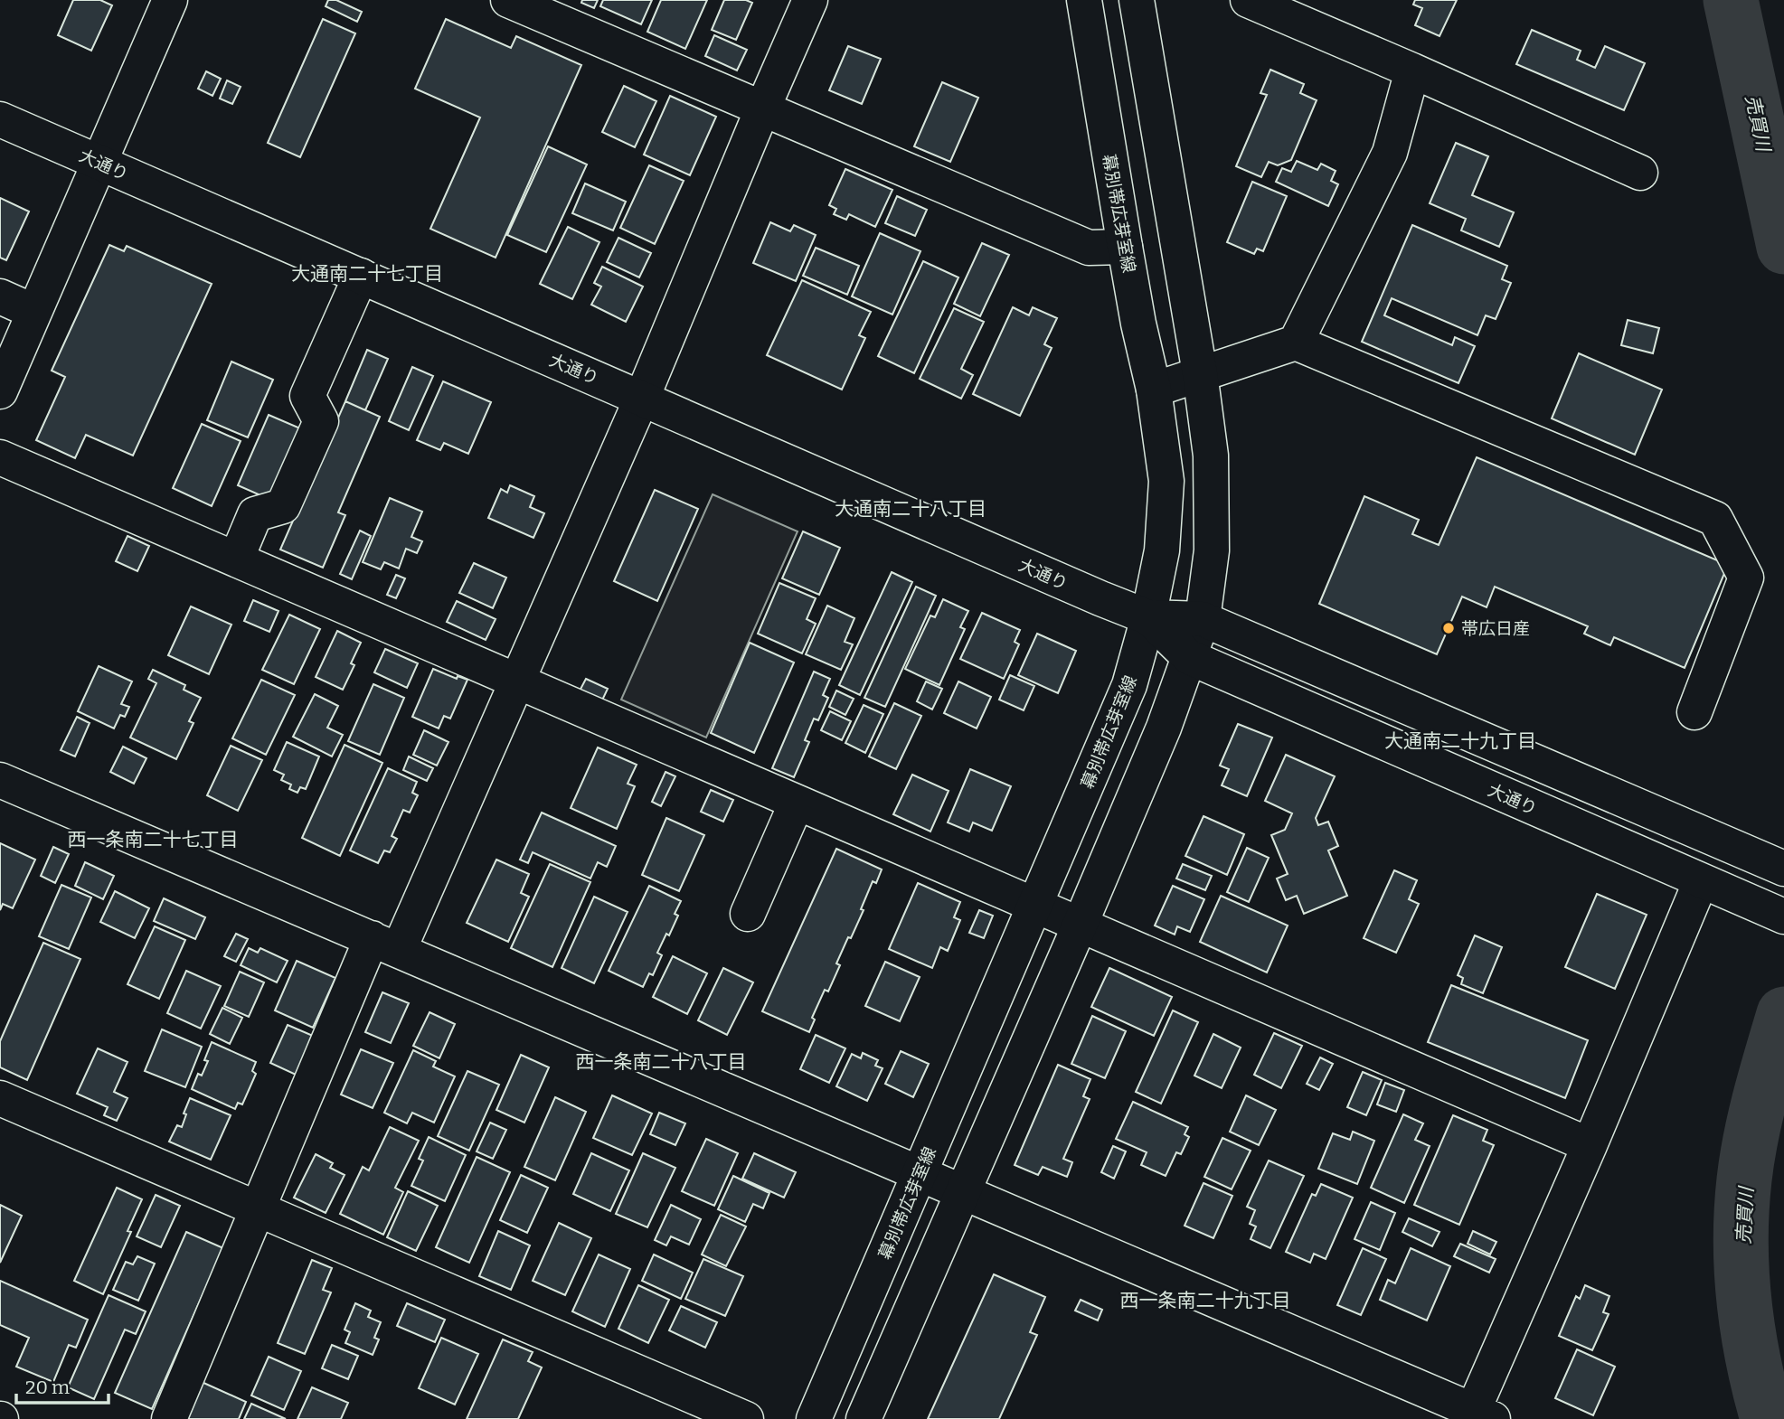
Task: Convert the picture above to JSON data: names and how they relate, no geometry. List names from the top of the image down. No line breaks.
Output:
{"streets":{"main road":["大通り","幕別帯広芽室線"]},"crossings":[["大通り","幕別帯広芽室線"]],"districts":["大通南二十七丁目","大通南二十八丁目","大通南二十九丁目","西一条南二十七丁目","西一条南二十八丁目","西一条南二十九丁目"],"water":["売買川"],"places":["帯広日産"],"scale_bar":"20 m"}
